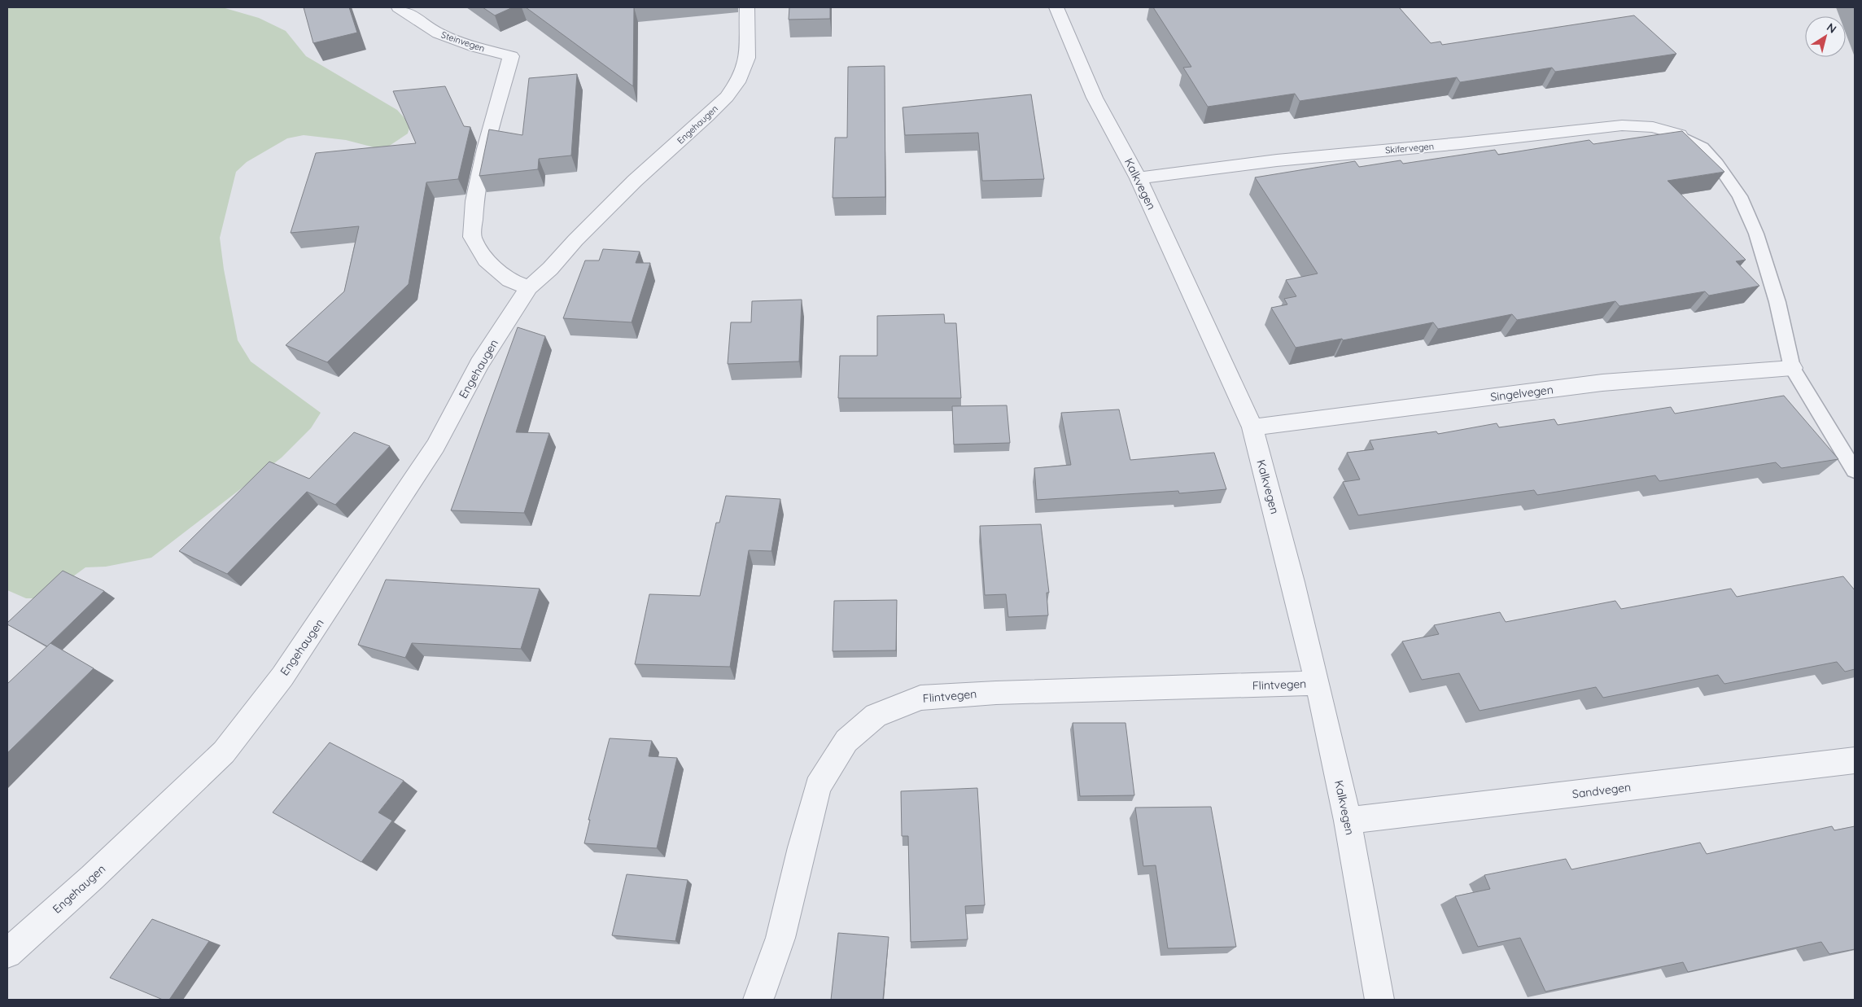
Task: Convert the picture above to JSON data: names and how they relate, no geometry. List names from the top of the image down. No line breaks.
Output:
{"streets":{"street":["Steinvegen","Engehaugen","Skifervegen","Kalkvegen","Singelvegen","Flintvegen","Sandvegen"]},"crossings":[["Steinvegen","Engehaugen"],["Skifervegen","Kalkvegen"],["Kalkvegen","Singelvegen"],["Kalkvegen","Flintvegen"],["Kalkvegen","Sandvegen"]],"north":"top right"}
